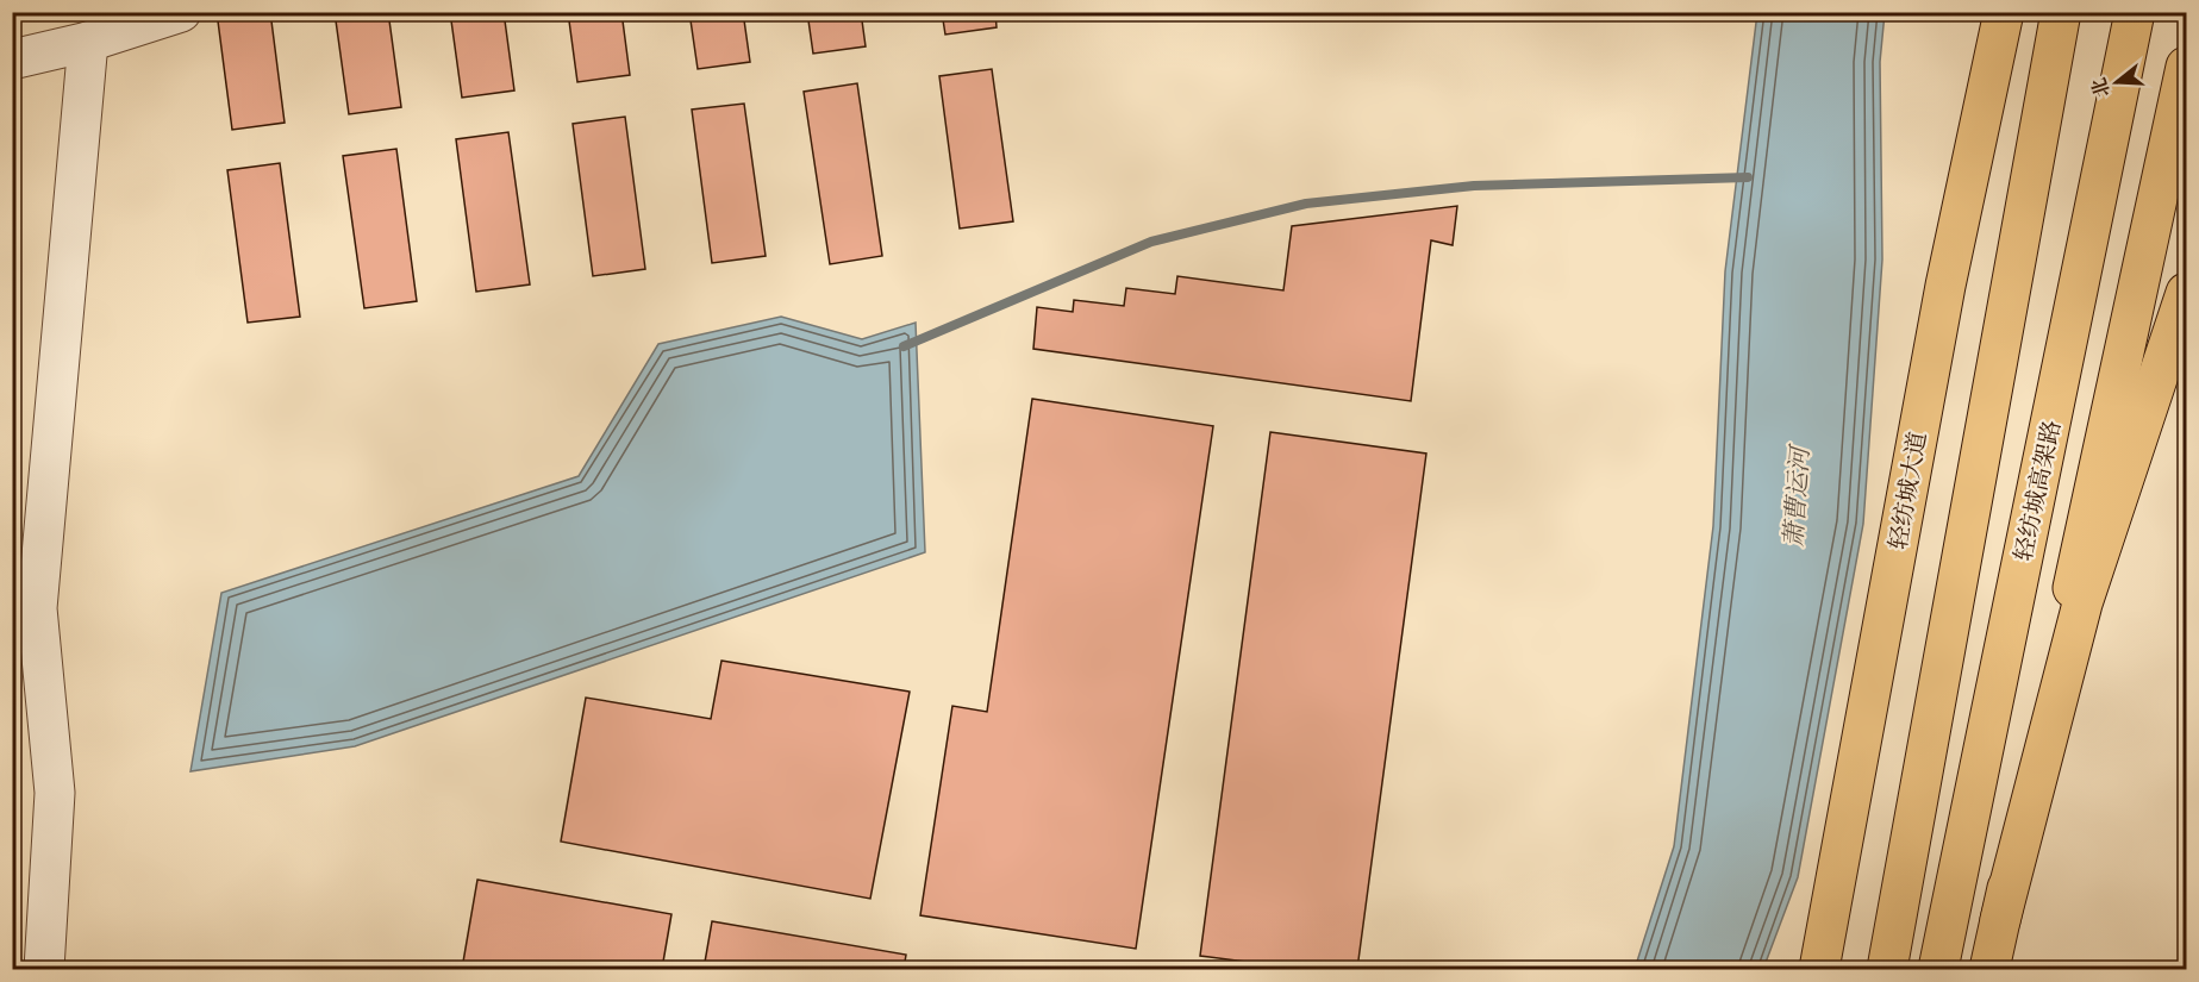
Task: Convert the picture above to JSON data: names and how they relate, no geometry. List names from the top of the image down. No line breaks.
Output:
{"streets":{"main road":["轻纺城大道","轻纺城高架路"]},"water":["萧曹运河"],"north":"left"}
